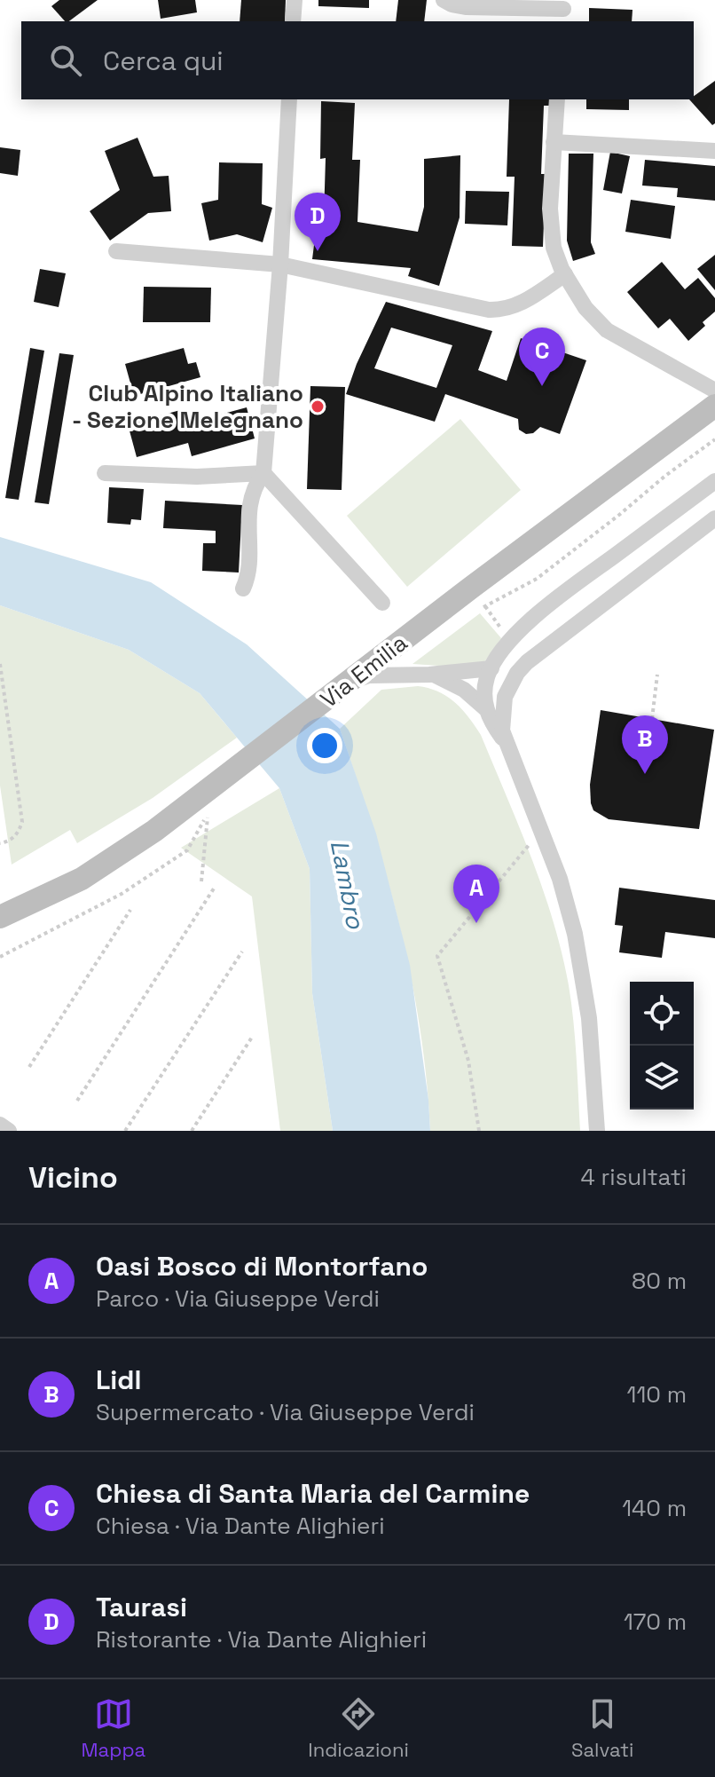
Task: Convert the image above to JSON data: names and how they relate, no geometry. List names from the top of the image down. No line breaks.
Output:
{"streets":{"street":["Via Emilia"]},"water":["Lambro"],"places":["Club Alpino Italiano - Sezione Melegnano"],"page":{"search":"Cerca qui","pins":["D","C","B","A"],"heading":["Vicino","4 risultati"],"list":[{"mark":"A","name":"Oasi Bosco di Montorfano","note":"Parco · Via Giuseppe Verdi","value":"80 m"},{"mark":"B","name":"Lidl","note":"Supermercato · Via Giuseppe Verdi","value":"110 m"},{"mark":"C","name":"Chiesa di Santa Maria del Carmine","note":"Chiesa · Via Dante Alighieri","value":"140 m"},{"mark":"D","name":"Taurasi","note":"Ristorante · Via Dante Alighieri","value":"170 m"}],"nav":["Mappa","Indicazioni","Salvati"]}}
